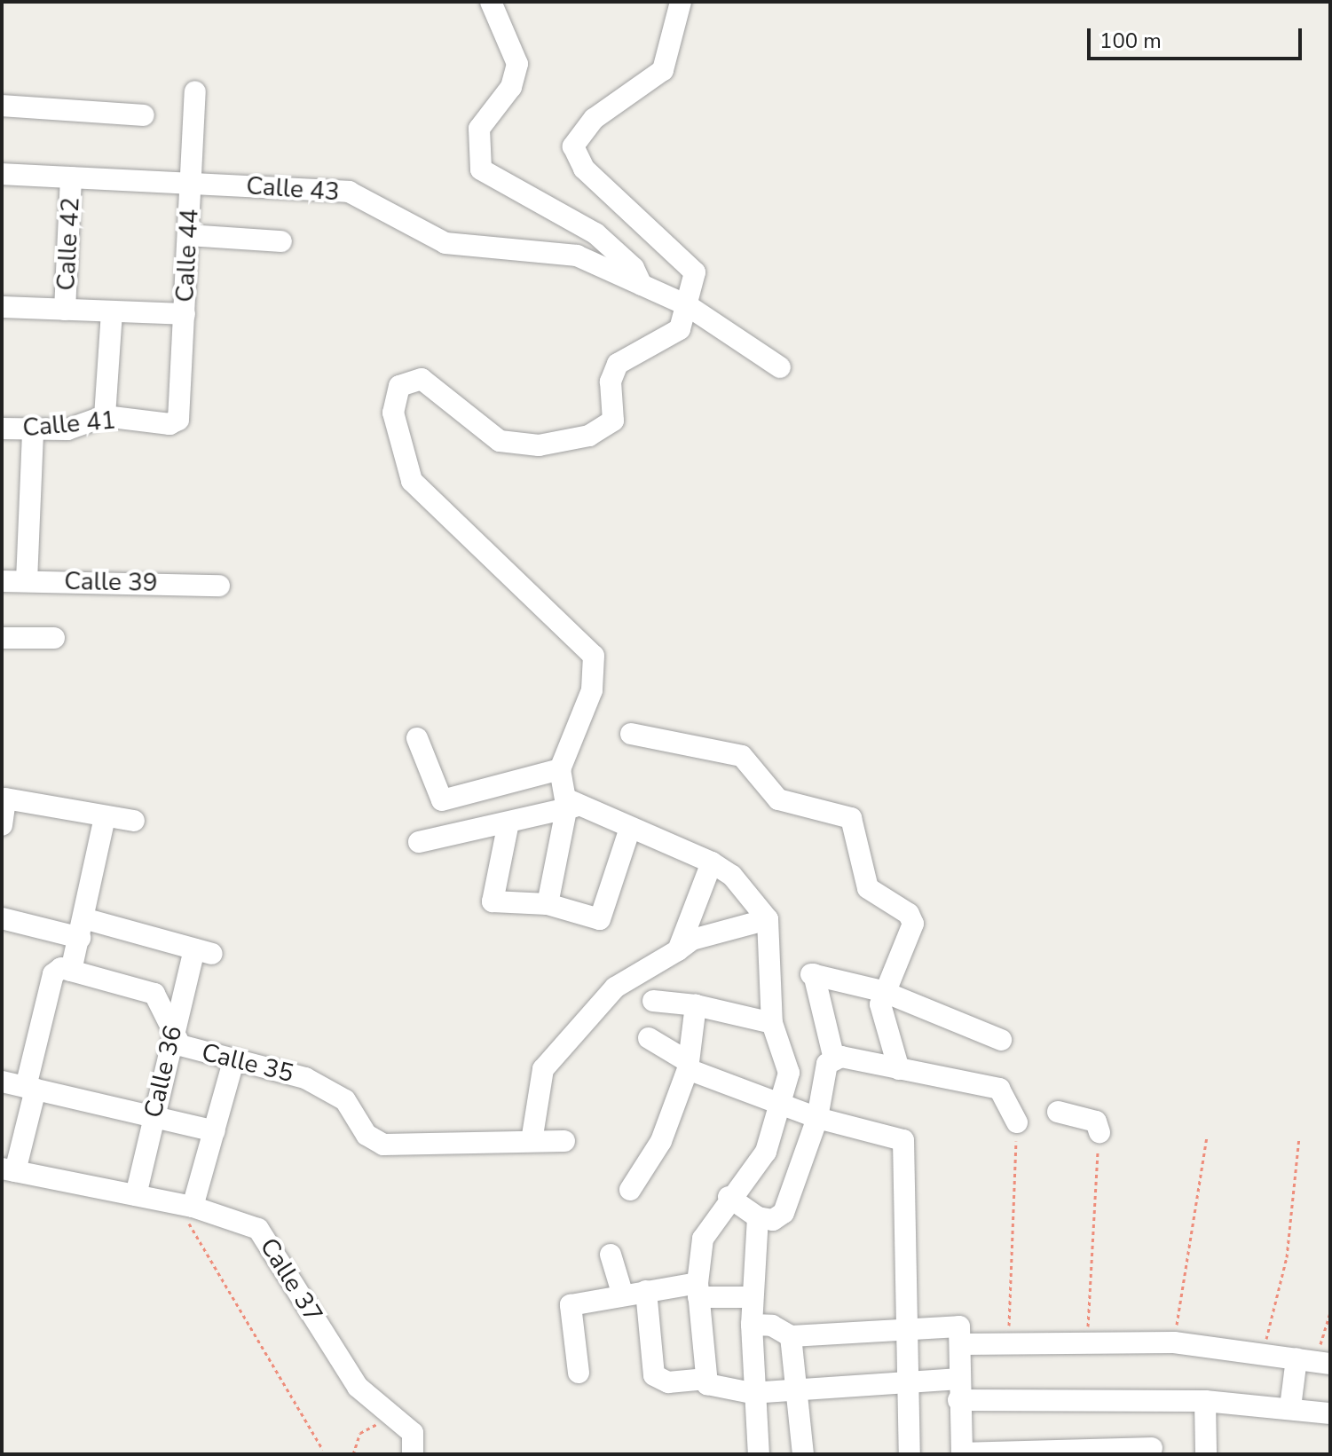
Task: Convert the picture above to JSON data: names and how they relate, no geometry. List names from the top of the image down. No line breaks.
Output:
{"streets":{"street":["Calle 43","Calle 42","Calle 44","Calle 41","Calle 39","Calle 35","Calle 36","Calle 37"]},"crossings":[["Calle 43","Calle 42"],["Calle 43","Calle 44"],["Calle 42","Calle 44"],["Calle 44","Calle 41"],["Calle 35","Calle 36"],["Calle 36","Calle 37"]],"scale_bar":"100 m"}
